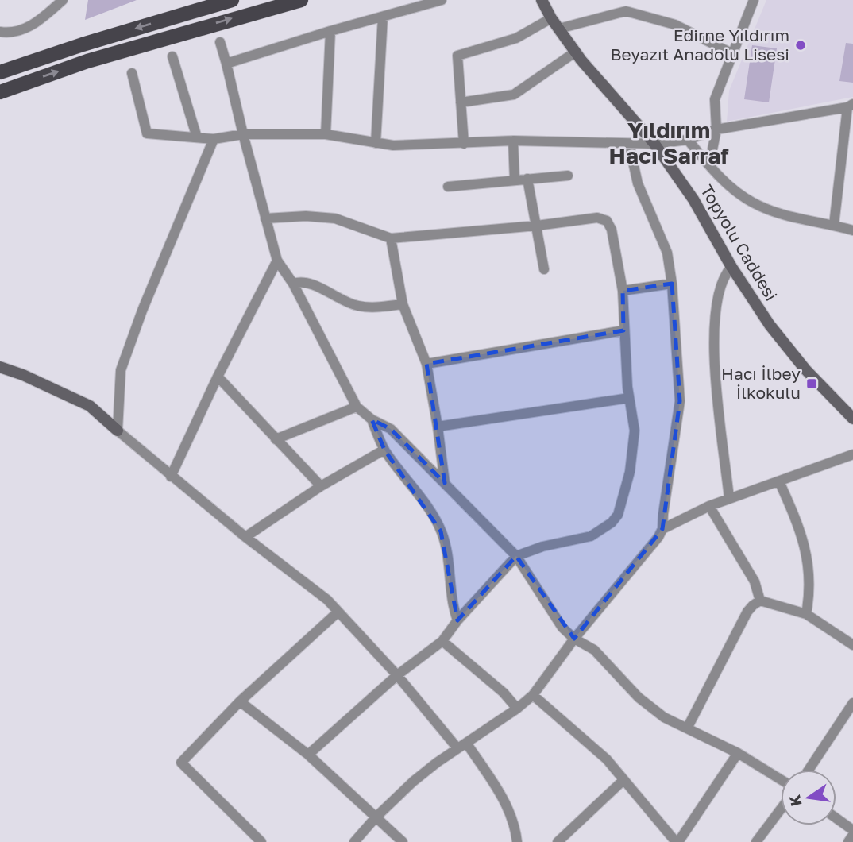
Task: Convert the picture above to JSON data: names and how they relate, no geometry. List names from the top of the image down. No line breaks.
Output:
{"streets":{"street":["Topyolu Caddesi"]},"districts":["Yıldırım Hacı Sarraf"],"places":{"other":["Edirne Yıldırım Beyazıt Anadolu Lisesi"],"transit":["Hacı İlbey İlkokulu"]},"north":"left"}
